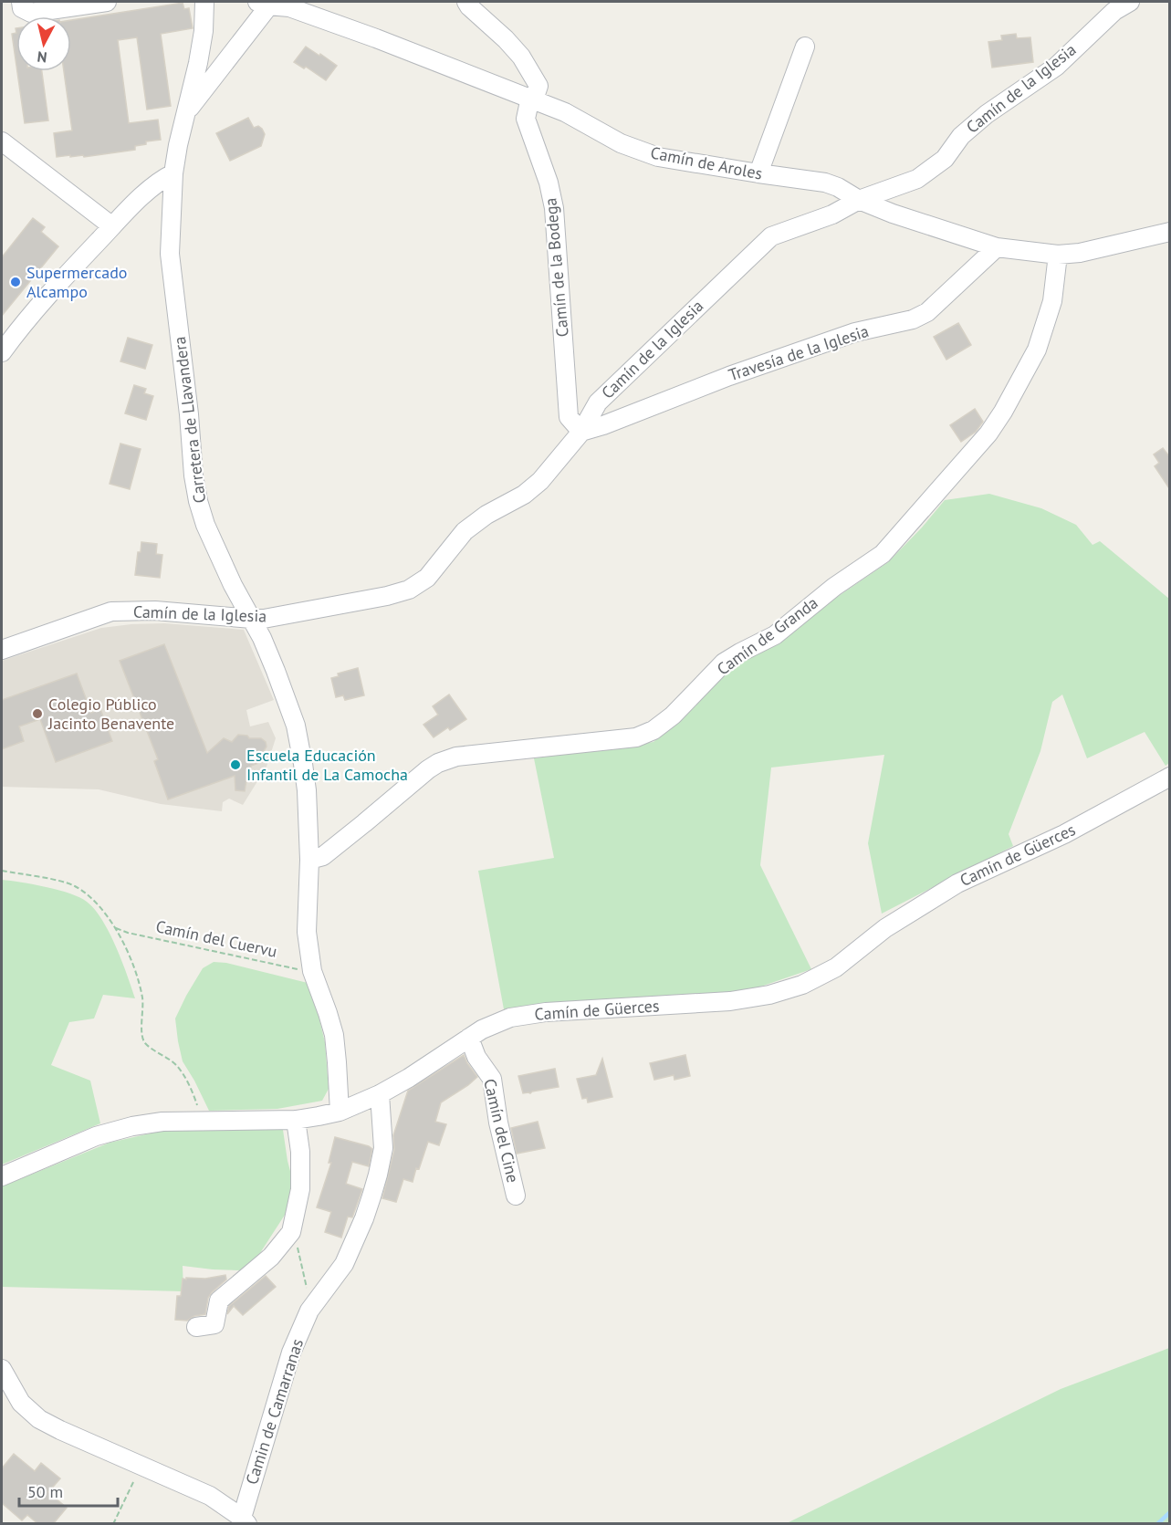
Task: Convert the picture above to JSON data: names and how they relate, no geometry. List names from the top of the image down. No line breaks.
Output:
{"streets":{"street":["Camín de la Iglesia","Camín de Aroles","Camín de la Bodega","Travesía de la Iglesia","Carretera de Llavandera","Camín de Granda","Camín de Güerces","Camín del Cine","Camin de Camarranas"],"path":["Camín del Cuervu"]},"crossings":[["Camín de la Iglesia","Camín de Aroles"],["Camín de la Iglesia","Camín de la Bodega"],["Camín de la Iglesia","Travesía de la Iglesia"],["Camín de la Iglesia","Carretera de Llavandera"],["Camín de Aroles","Camín de la Bodega"],["Camín de Aroles","Travesía de la Iglesia"],["Camín de Aroles","Camín de Granda"],["Camín de la Bodega","Travesía de la Iglesia"],["Carretera de Llavandera","Camín de Granda"],["Carretera de Llavandera","Camín de Güerces"],["Carretera de Llavandera","Camín del Cuervu"],["Camín de Güerces","Camín del Cine"],["Camín de Güerces","Camin de Camarranas"]],"places":["Supermercado Alcampo","Colegio Público Jacinto Benavente","Escuela Educación Infantil de La Camocha"],"scale_bar":"50 m","north":"bottom"}
